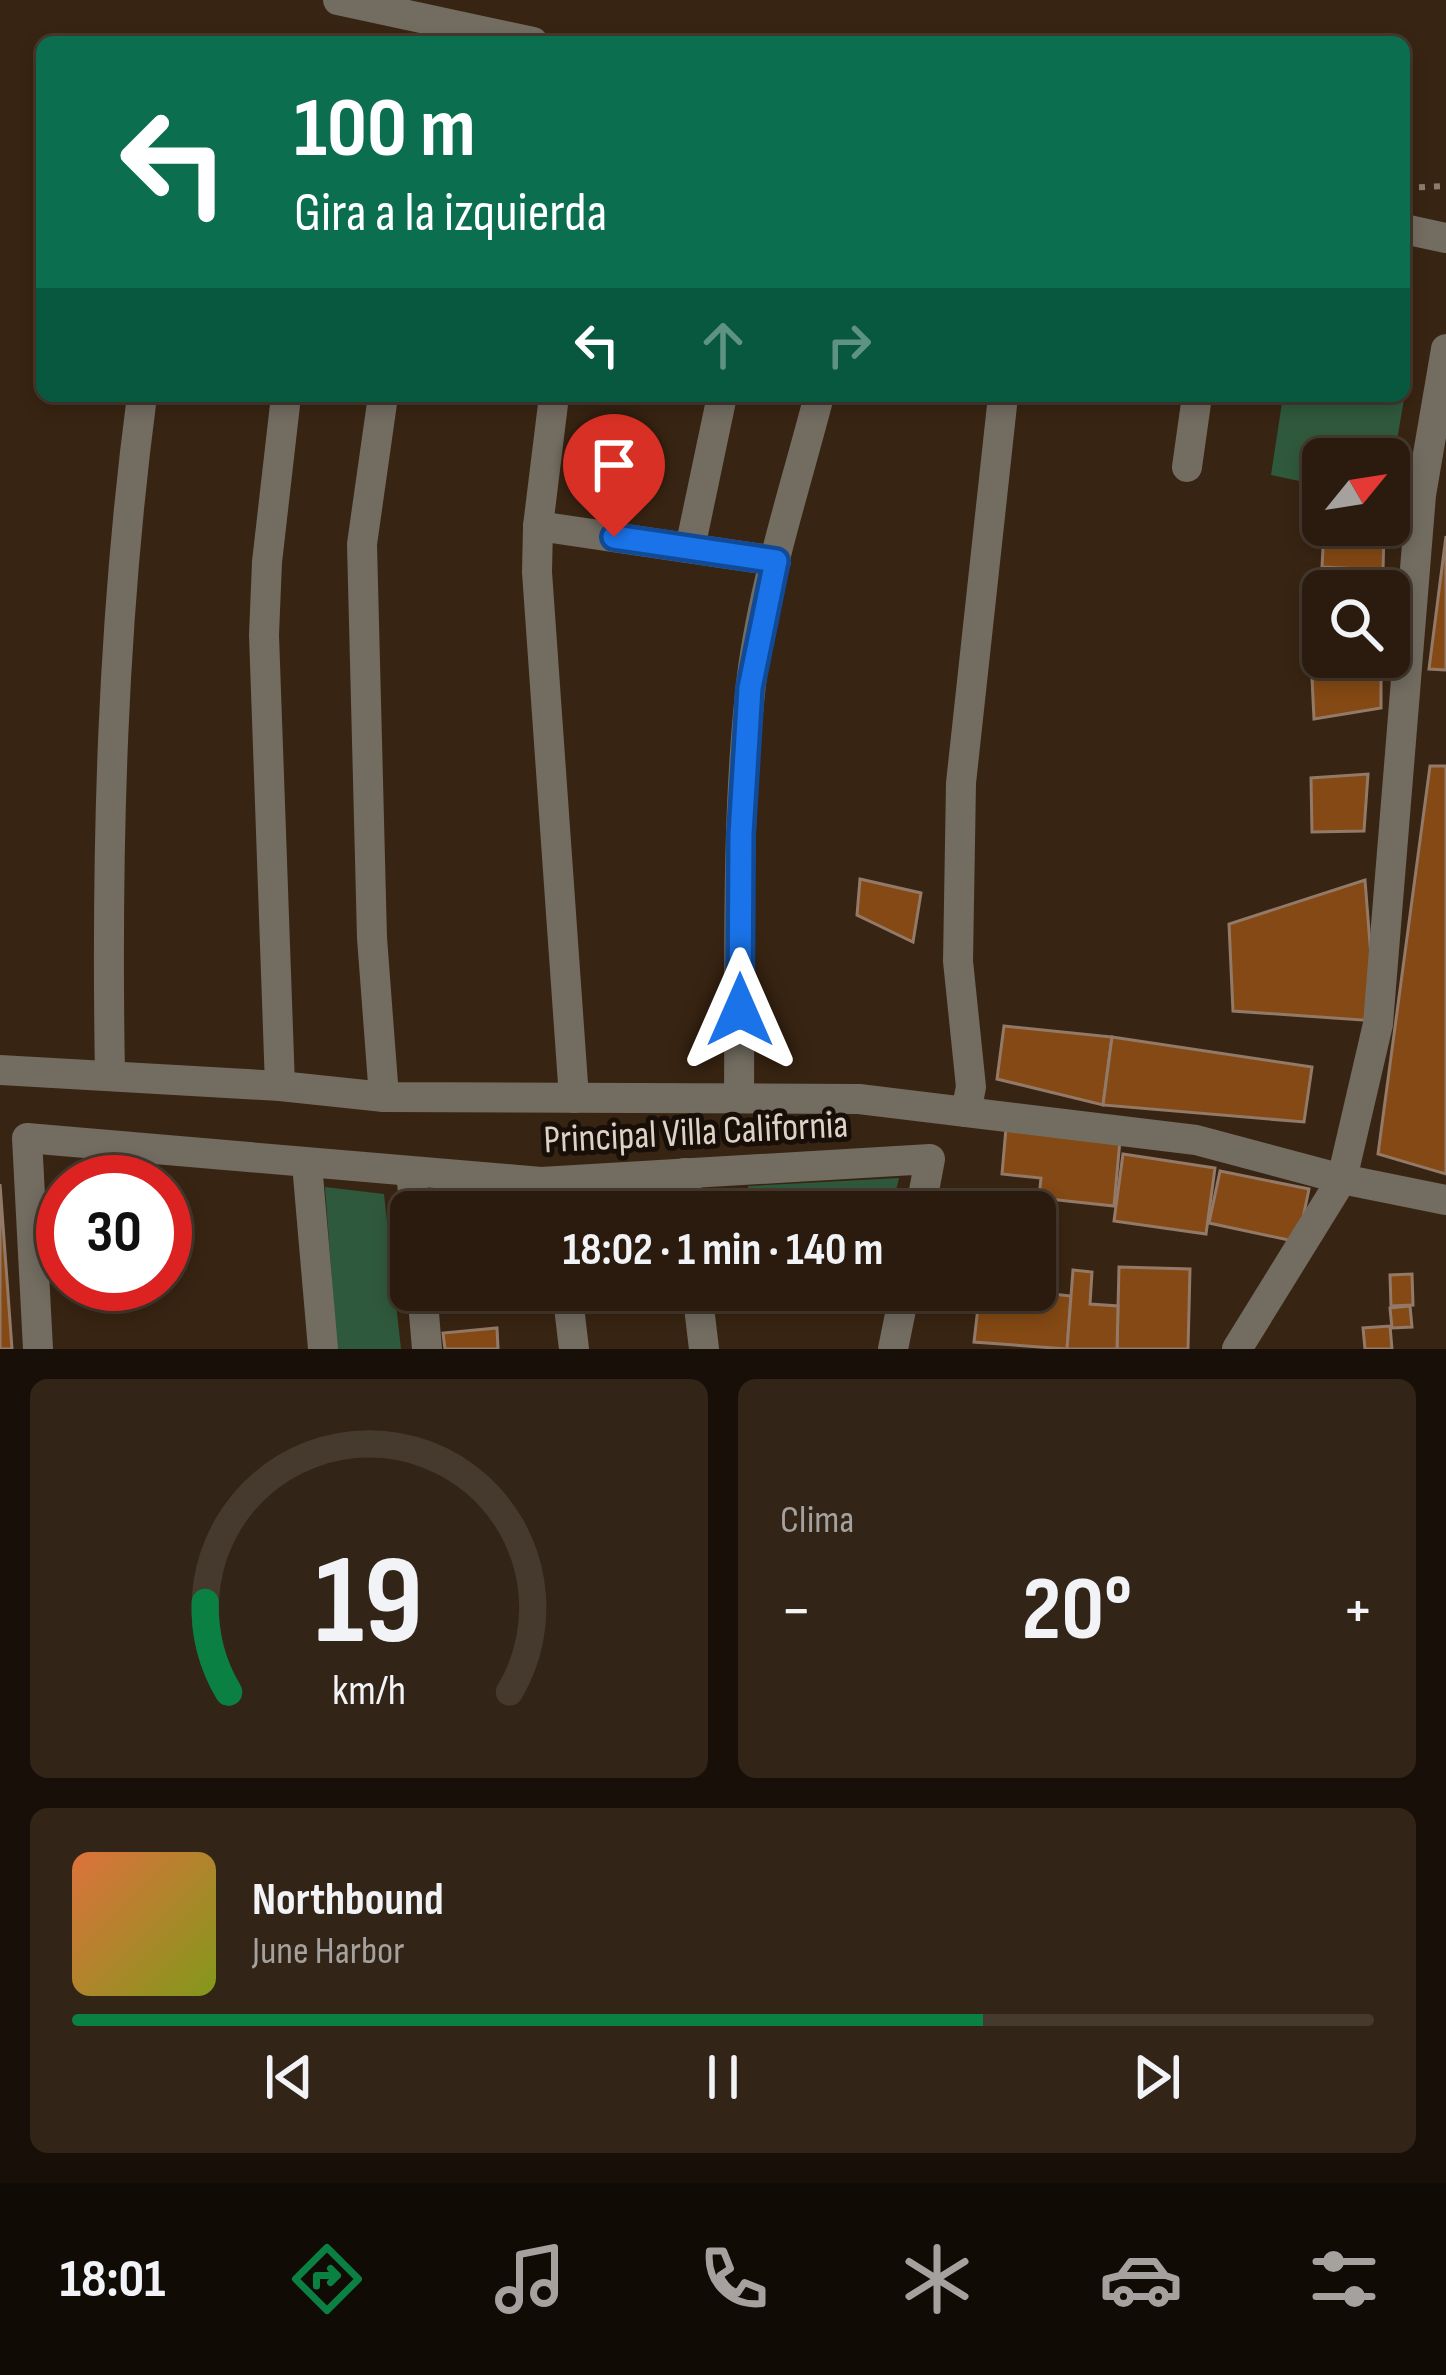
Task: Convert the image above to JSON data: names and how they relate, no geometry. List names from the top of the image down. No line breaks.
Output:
{"streets":{"street":["Principal Villa California"]},"north":"top right","page":{"turn":["100 m","Gira a la izquierda"],"limit":"30","trip":"18:02 · 1 min · 140 m","tile":"Clima","heat":["−","20°","+"],"song":["Northbound","June Harbor"],"tabs":"18:01","gauge":["19","km/h"]}}
